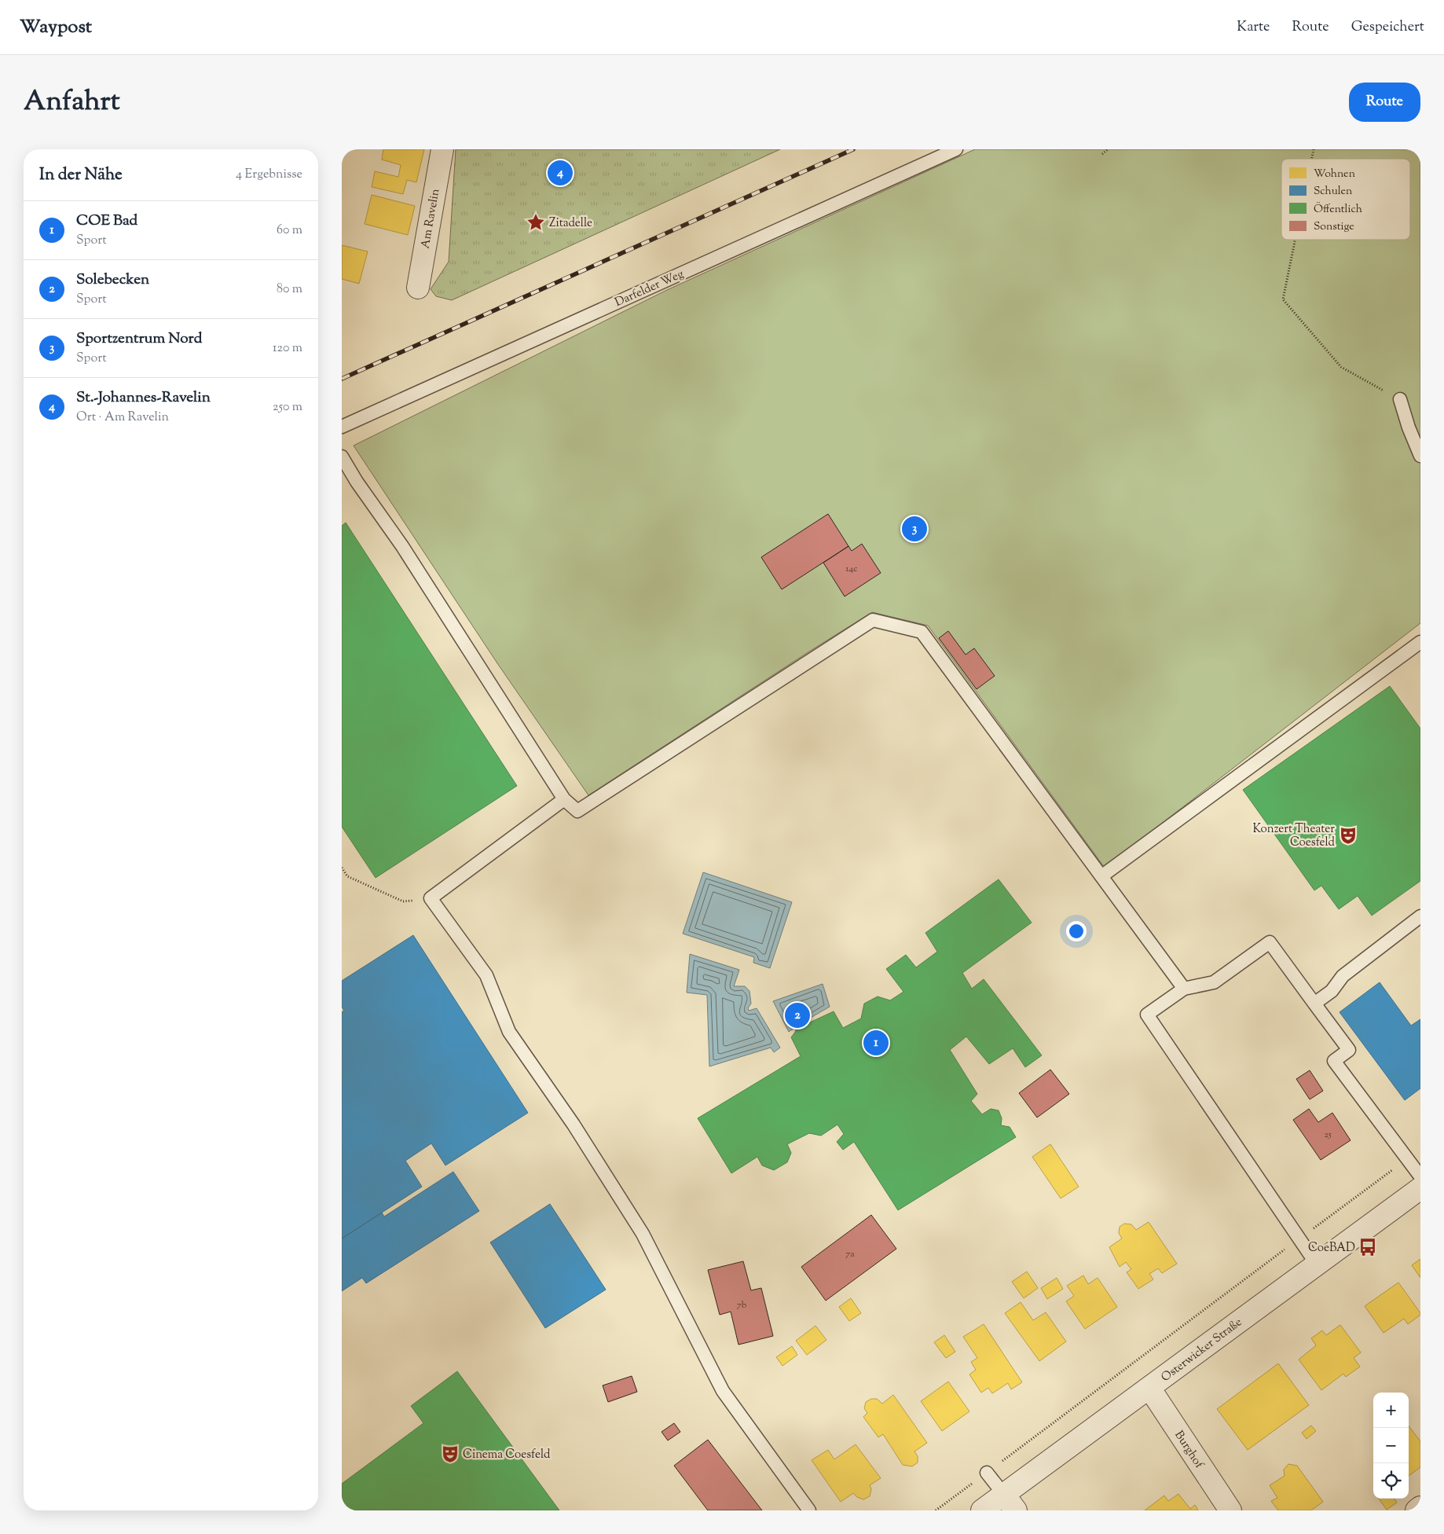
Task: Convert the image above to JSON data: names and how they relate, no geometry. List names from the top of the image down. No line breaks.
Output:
{"streets":{"street":["Am Ravelin","Osterwicker Straße","Burghof"],"lane":["Darfelder Weg"]},"crossings":[["Osterwicker Straße","Burghof"]],"places":{"place":["Zitadelle"],"theatre":["Konzert Theater Coesfeld","Cinema Coesfeld"],"bus stop":["CoeBAD"]},"house_numbers":["14c","25","7a","7b"],"legend":["Wohnen","Schulen","Öffentlich","Sonstige"],"page":{"header":"Waypost","nav":["Karte","Route","Gespeichert"],"title":"Anfahrt","buttons":"Route","heading":["In der Nähe","4 Ergebnisse"],"pins":["4","3","2","1"],"list":[{"mark":"1","name":"COE Bad","note":"Sport","value":"60 m"},{"mark":"2","name":"Solebecken","note":"Sport","value":"80 m"},{"mark":"3","name":"Sportzentrum Nord","note":"Sport","value":"120 m"},{"mark":"4","name":"St.-Johannes-Ravelin","note":"Ort · Am Ravelin","value":"250 m"}],"map_buttons":["+","−"]}}
